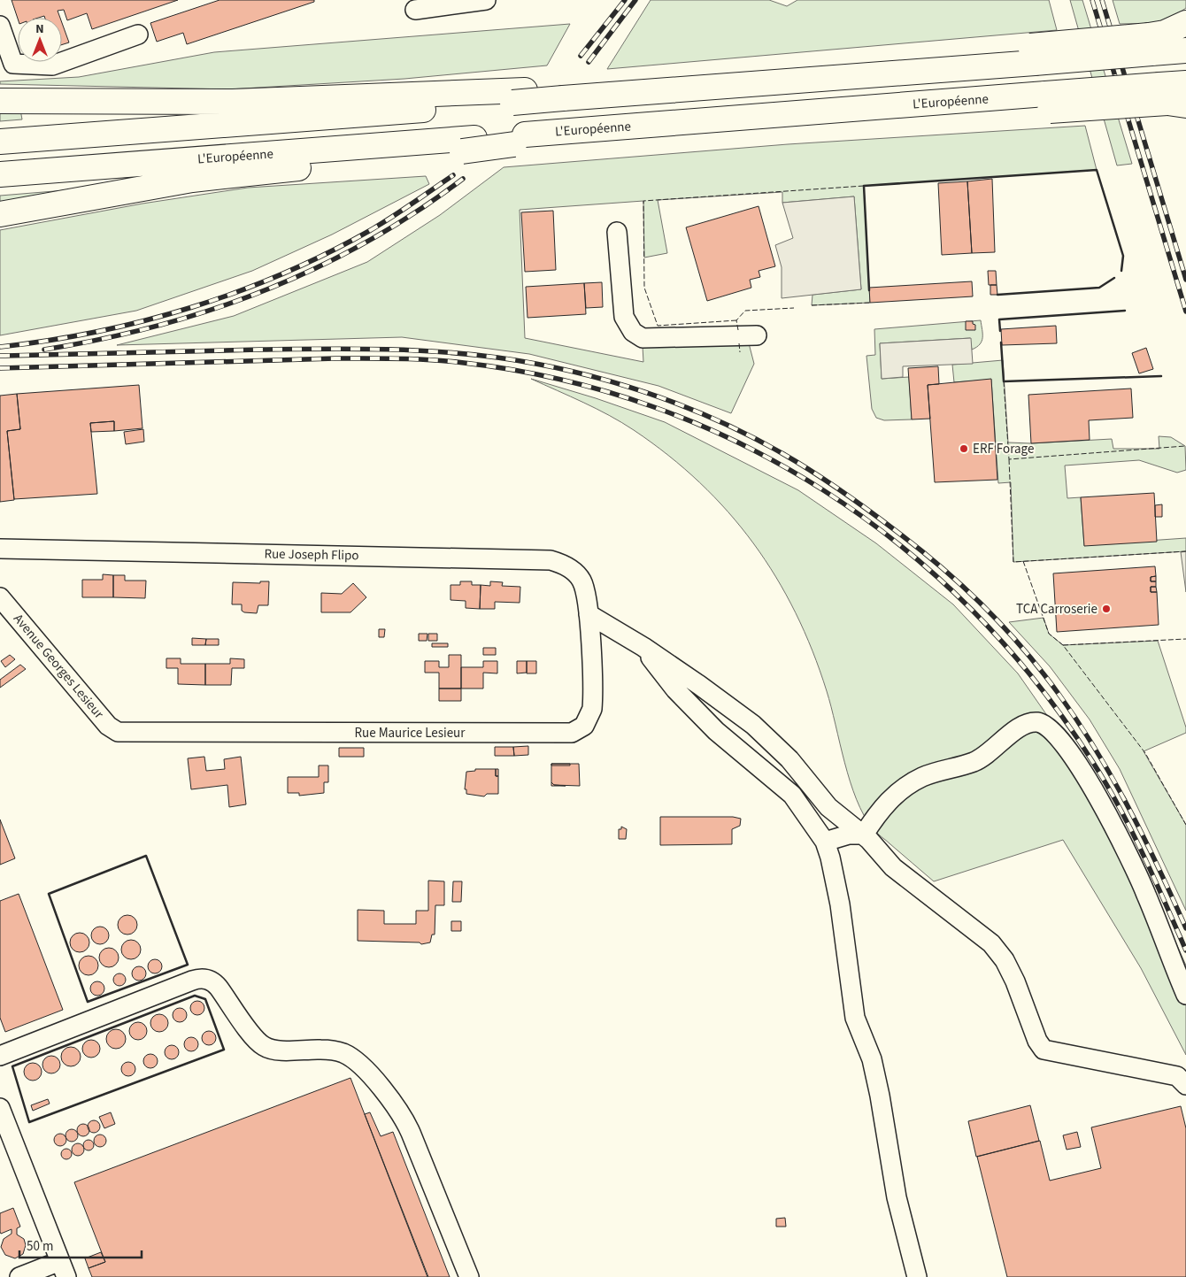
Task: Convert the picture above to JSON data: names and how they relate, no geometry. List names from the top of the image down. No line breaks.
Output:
{"streets":{"highway":["L'Européenne"],"street":["Rue Joseph Flipo","Avenue Georges Lesieur","Rue Maurice Lesieur"]},"crossings":[["Rue Joseph Flipo","Rue Maurice Lesieur"],["Avenue Georges Lesieur","Rue Maurice Lesieur"]],"places":["ERF Forage","TCA Carroserie"],"scale_bar":"50 m","north":"top"}
